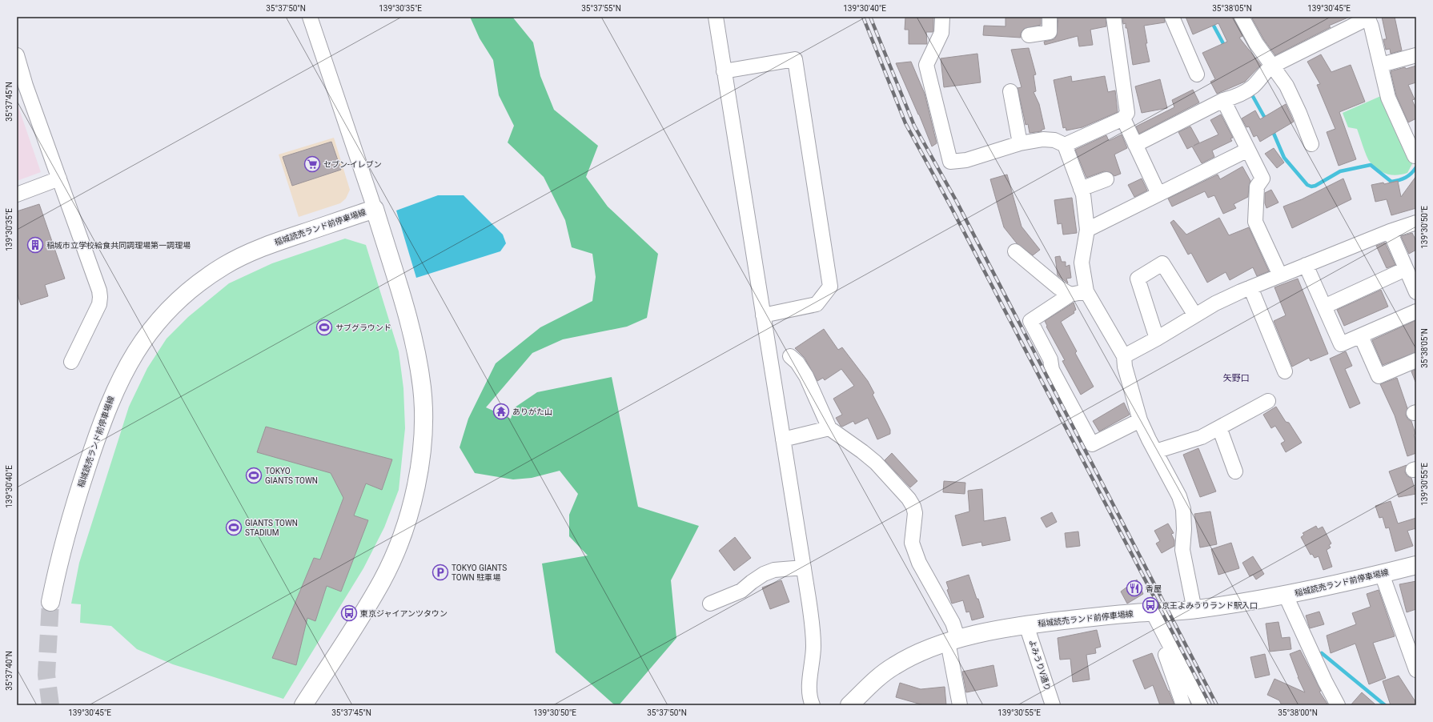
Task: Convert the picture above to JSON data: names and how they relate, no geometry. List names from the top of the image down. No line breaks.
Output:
{"streets":{"main road":["稲城読売ランド前停車場線"],"street":["よみうりV通り"]},"crossings":[["稲城読売ランド前停車場線","よみうりV通り"]],"districts":["矢野口"],"places":{"supermarket":["セブン-イレブン"],"building":["稲城市立学校給食共同調理場第一調理場"],"sports":["サブグラウンド","TOKYO GIANTS TOWN","GIANTS TOWN STADIUM"],"temple":["ありがた山"],"parking":["TOKYO GIANTS TOWN 駐車場"],"restaurant":["香屋"],"bus stop":["京王よみうりランド駅入口","東京ジャイアンツタウン"]},"coordinates":["35°37'50\"N","139°30'35\"E","35°37'55\"N","139°30'40\"E","35°38'05\"N","139°30'45\"E","35°37'45\"N","139°30'50\"E","139°30'55\"E","35°37'40\"N","35°38'00\"N"]}
